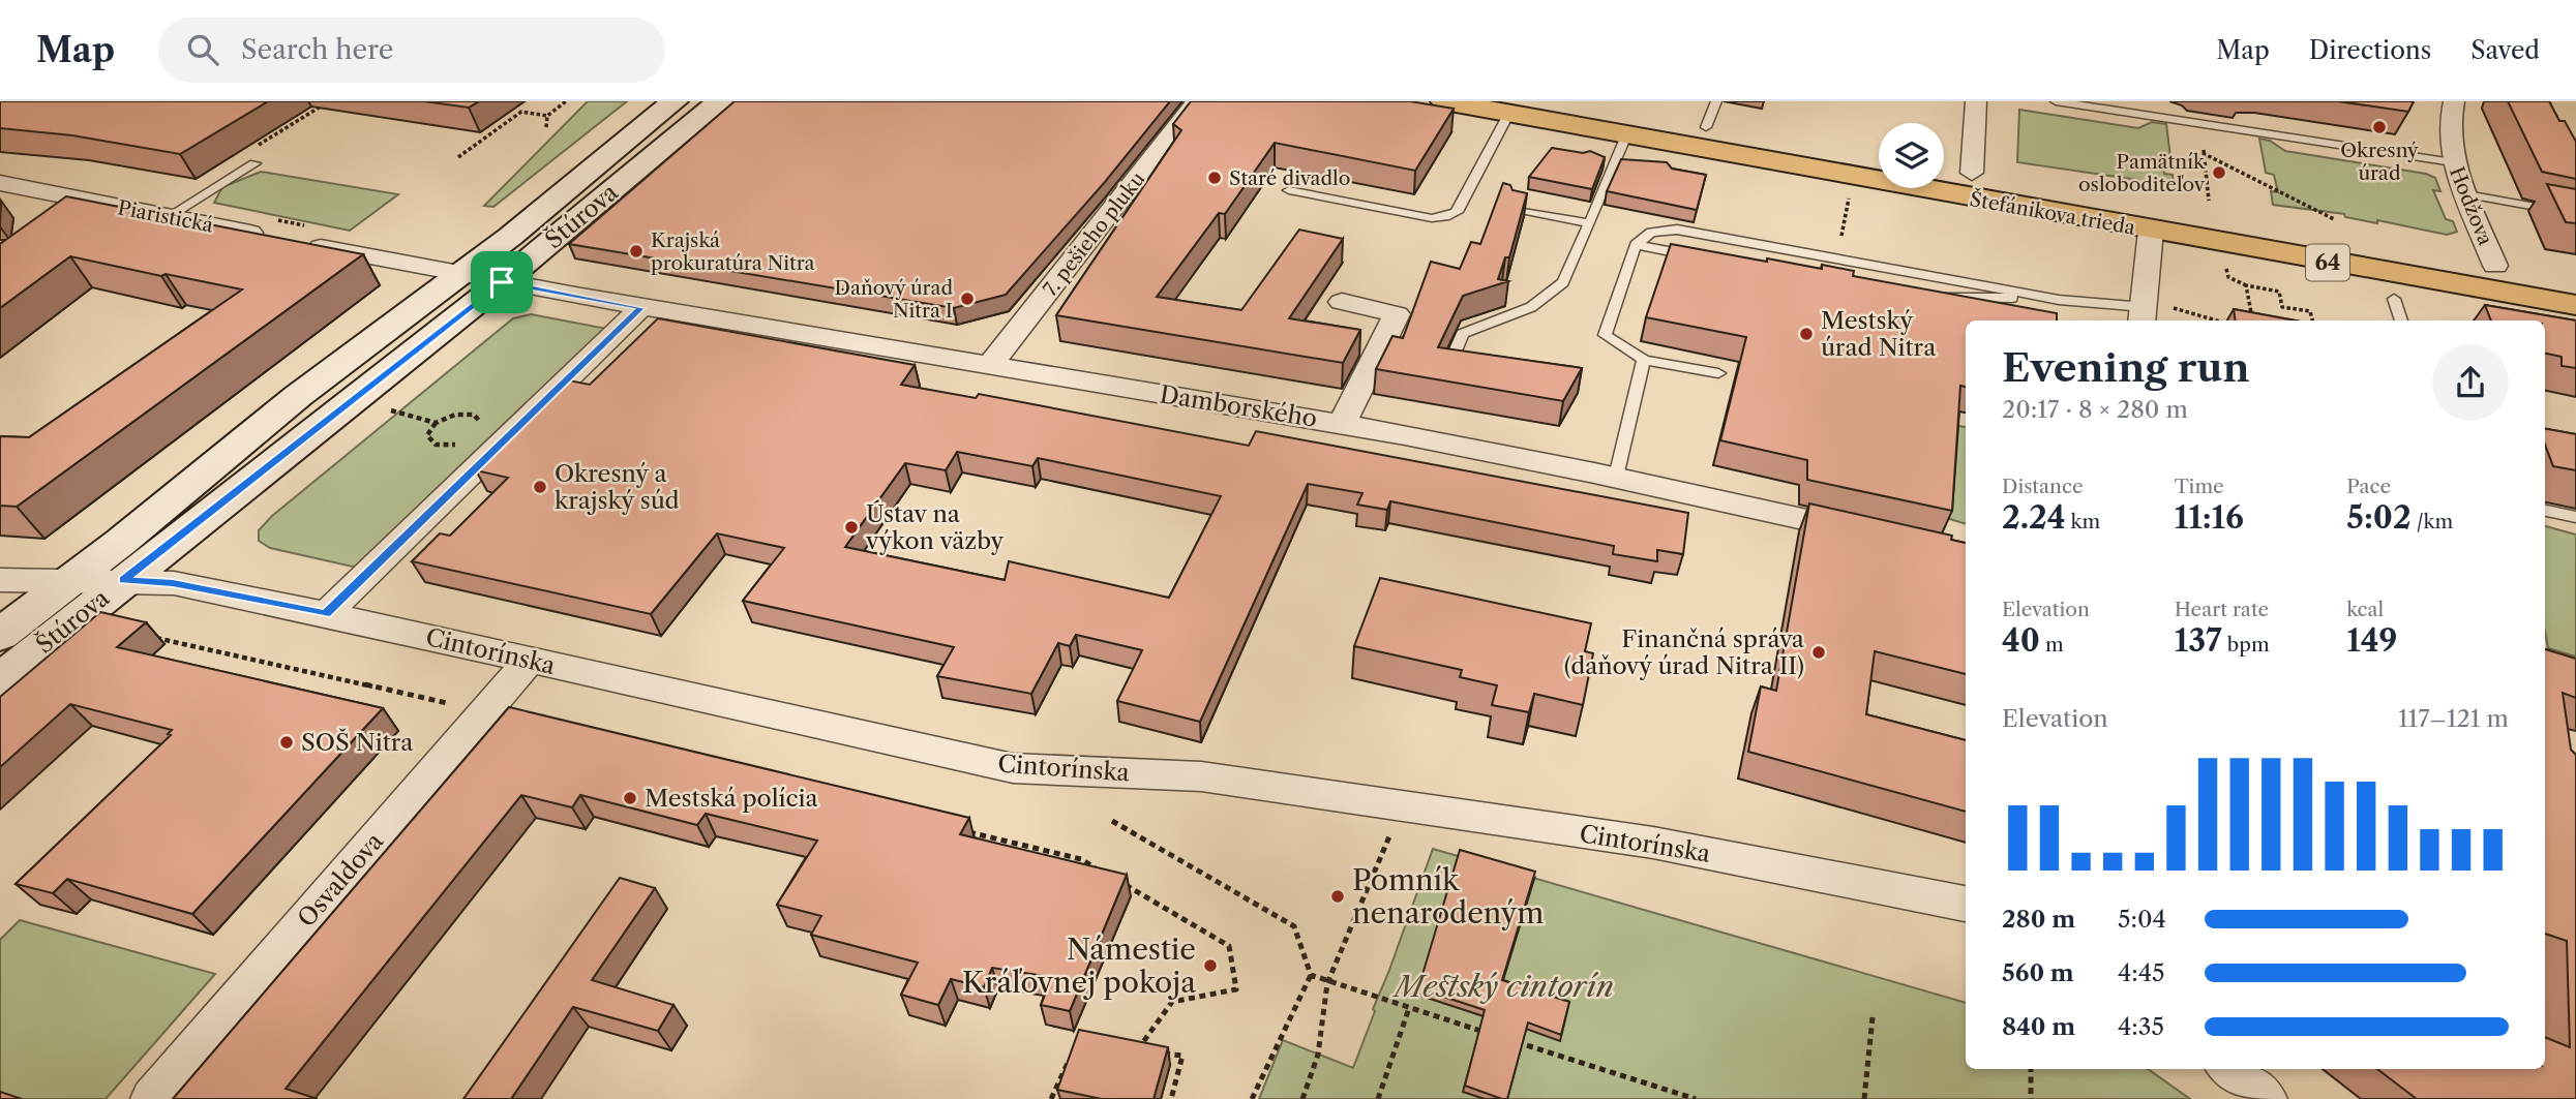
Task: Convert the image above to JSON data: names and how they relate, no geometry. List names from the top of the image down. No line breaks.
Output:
{"streets":{"main road":["Štefánikova trieda","Štúrova","64"],"street":["Hodžova","Piaristická","7. pešieho pluku","Damborského","Cintorínska","Osvaldova"]},"crossings":[["Hodžova","Štefánikova trieda"],["Piaristická","Štúrova"],["Piaristická","Damborského"],["Štúrova","Damborského"],["Štúrova","Cintorínska"],["7. pešieho pluku","Damborského"],["Cintorínska","Osvaldova"]],"parks":["Mestský cintorín"],"places":["Okresný úrad","Pamätník osloboditeľov","Staré divadlo","Krajská prokuratúra Nitra","Daňový úrad Nitra I","Mestský úrad Nitra","Okresný a krajský súd","Ústav na výkon väzby","Finančná správa (daňový úrad Nitra II)","SOŠ Nitra","Mestská polícia","Pomník nenarodeným","Námestie Kráľovnej pokoja"],"page":{"header":"Map","search":"Search here","nav":["Map","Directions","Saved"],"heading":["Evening run","20:17 · 8 × 280 m"],"stats":[["Distance","2.24 km"],["Time","11:16"],["Pace","5:02 /km"],["Elevation","40 m"],["Heart rate","137 bpm"],["kcal","149"]],"chart":["Elevation","117–121 m"],"list":[{"name":"280 m","note":"5:04"},{"name":"560 m","note":"4:45"},{"name":"840 m","note":"4:35"}]}}
